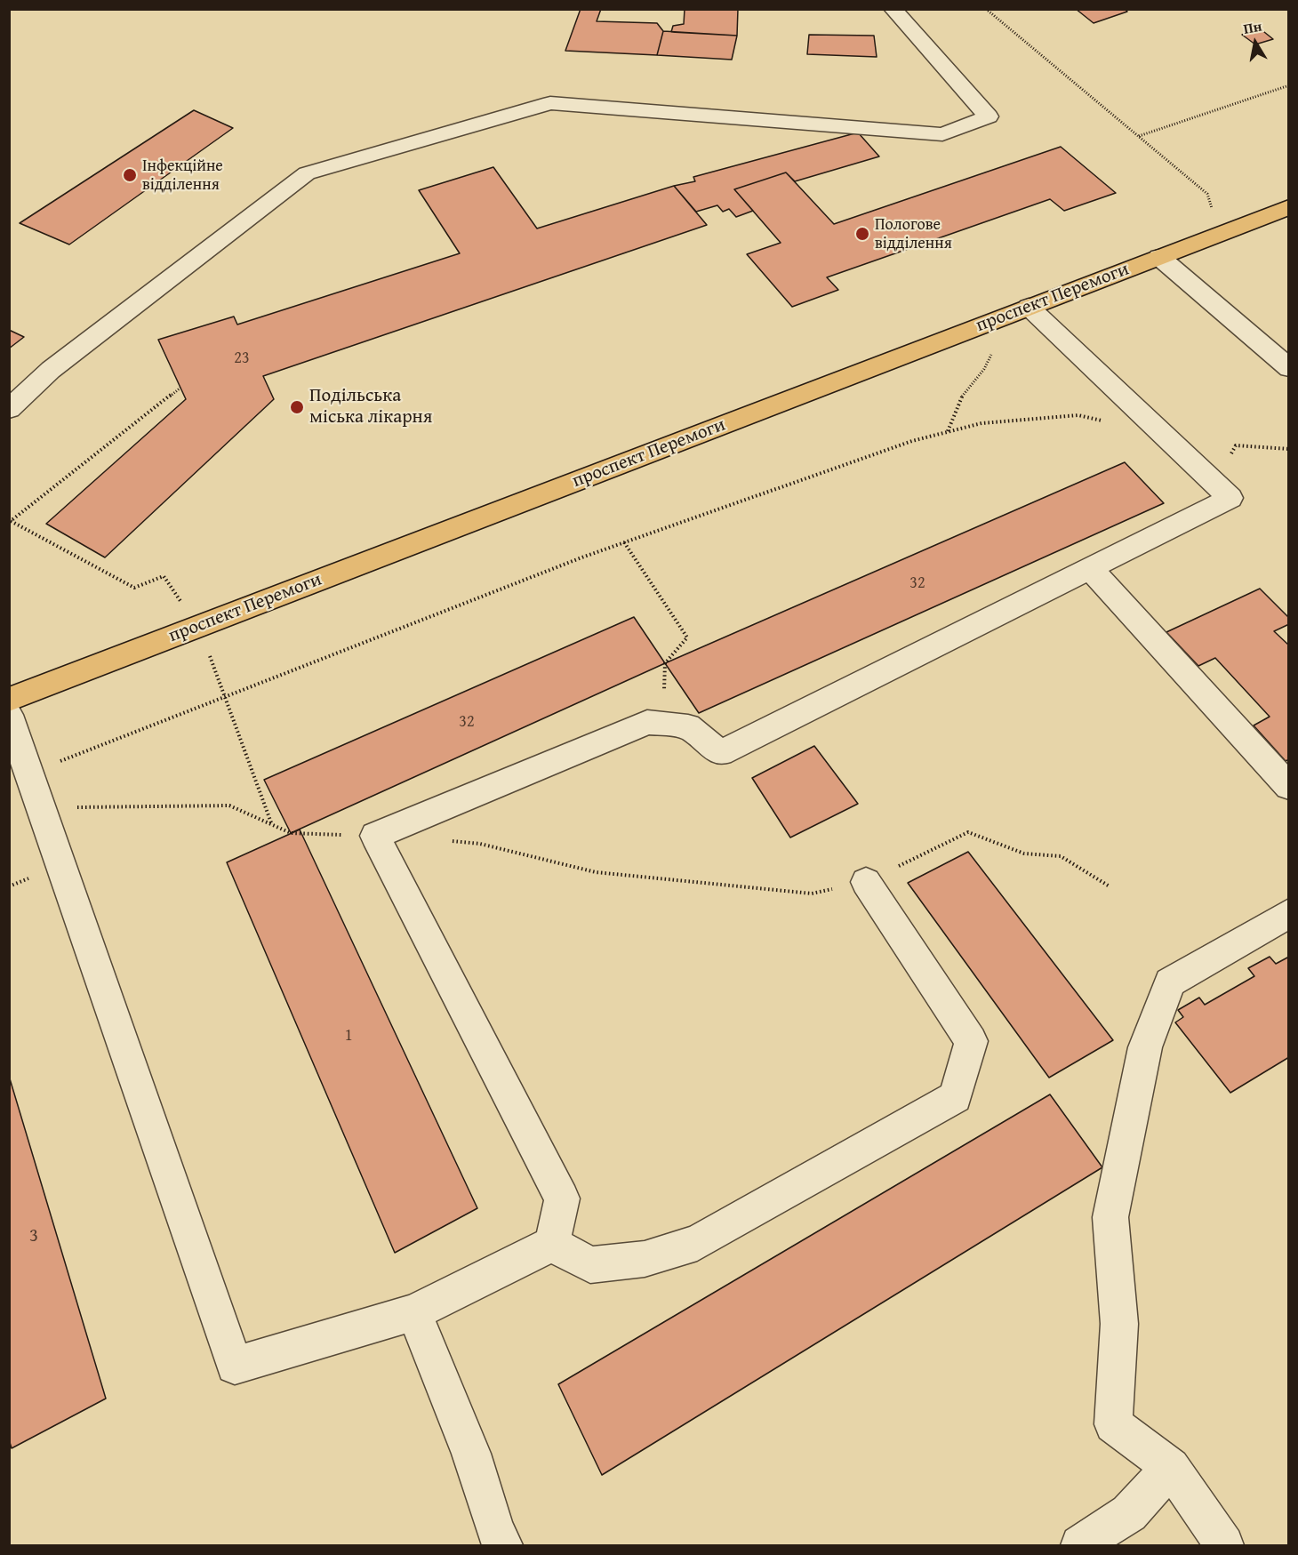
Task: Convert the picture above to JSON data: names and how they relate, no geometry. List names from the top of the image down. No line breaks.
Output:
{"streets":{"main road":["проспект Перемоги"]},"places":["Інфекційне відділення","Пологове відділення","Подільська міська лікарня"],"house_numbers":["23","32","32","1","3"],"north":"top"}
